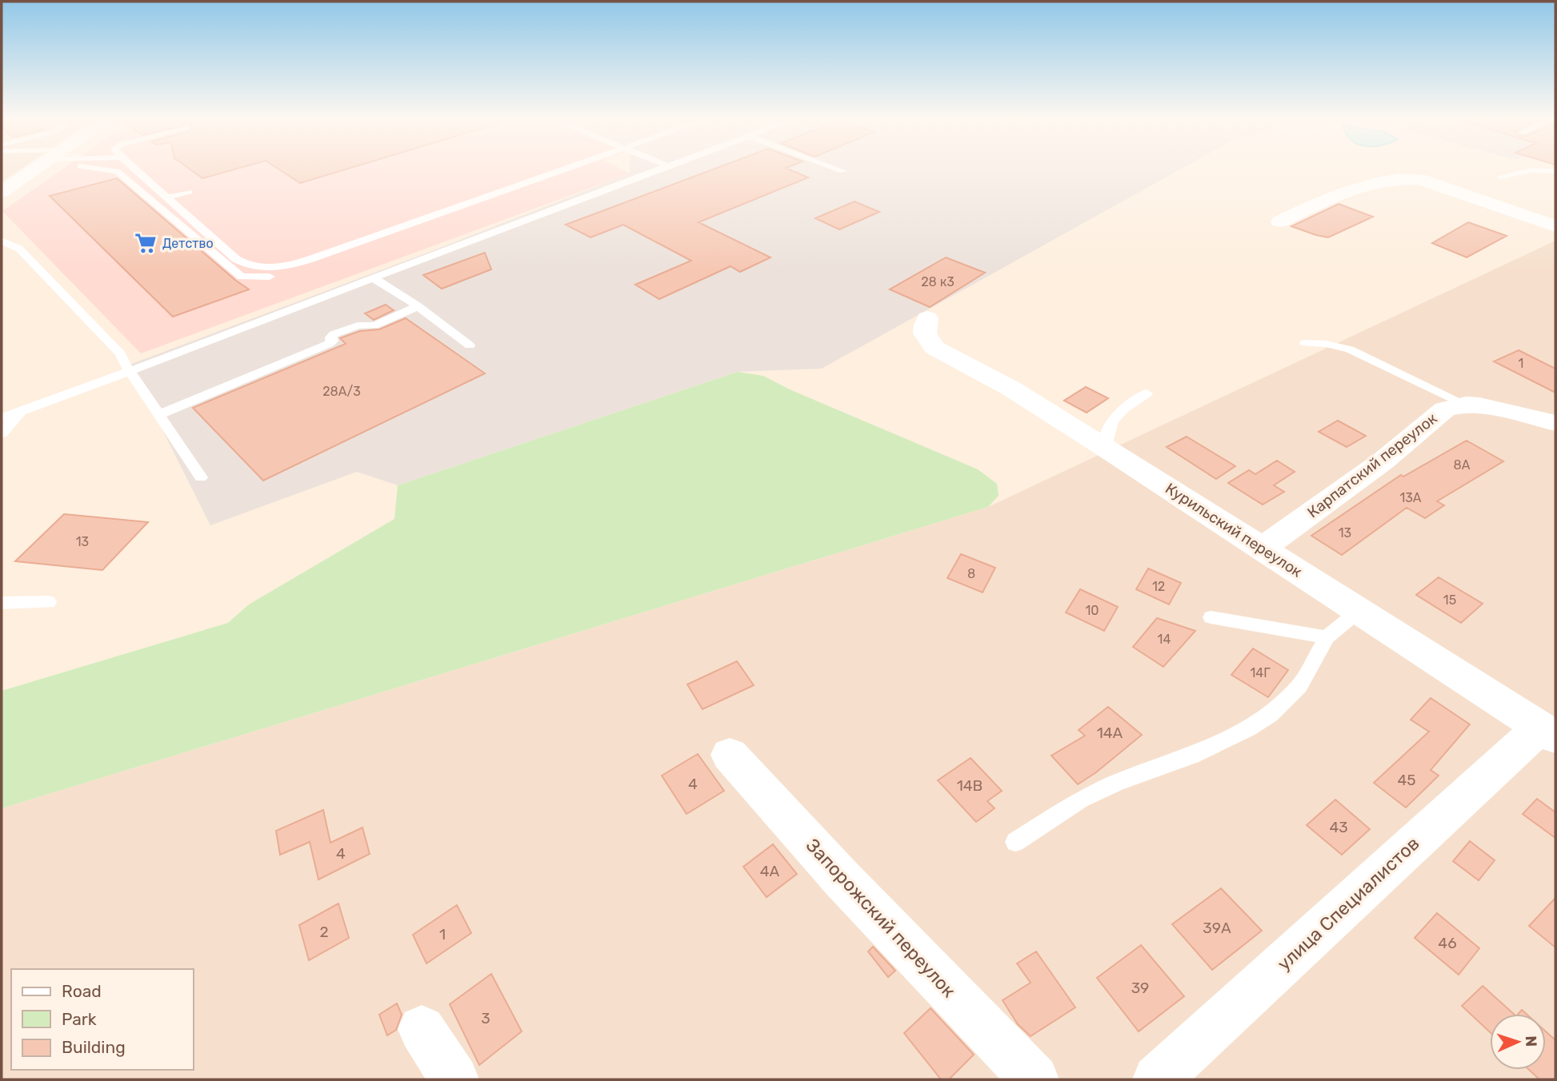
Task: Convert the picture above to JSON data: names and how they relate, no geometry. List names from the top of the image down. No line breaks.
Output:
{"streets":{"street":["Карпатский переулок","Курильский переулок","улица Специалистов","Запорожский переулок"]},"crossings":[["Карпатский переулок","Курильский переулок"],["Курильский переулок","улица Специалистов"]],"places":{"supermarket":["Детство"]},"house_numbers":["28 к3","1","28А/3","8А","13А","13","13","8","12","15","10","14","14Г","14А","45","4","14В","43","4","4А","39А","2","1","46","39","3"],"legend":["Road","Park","Building"],"north":"right"}
